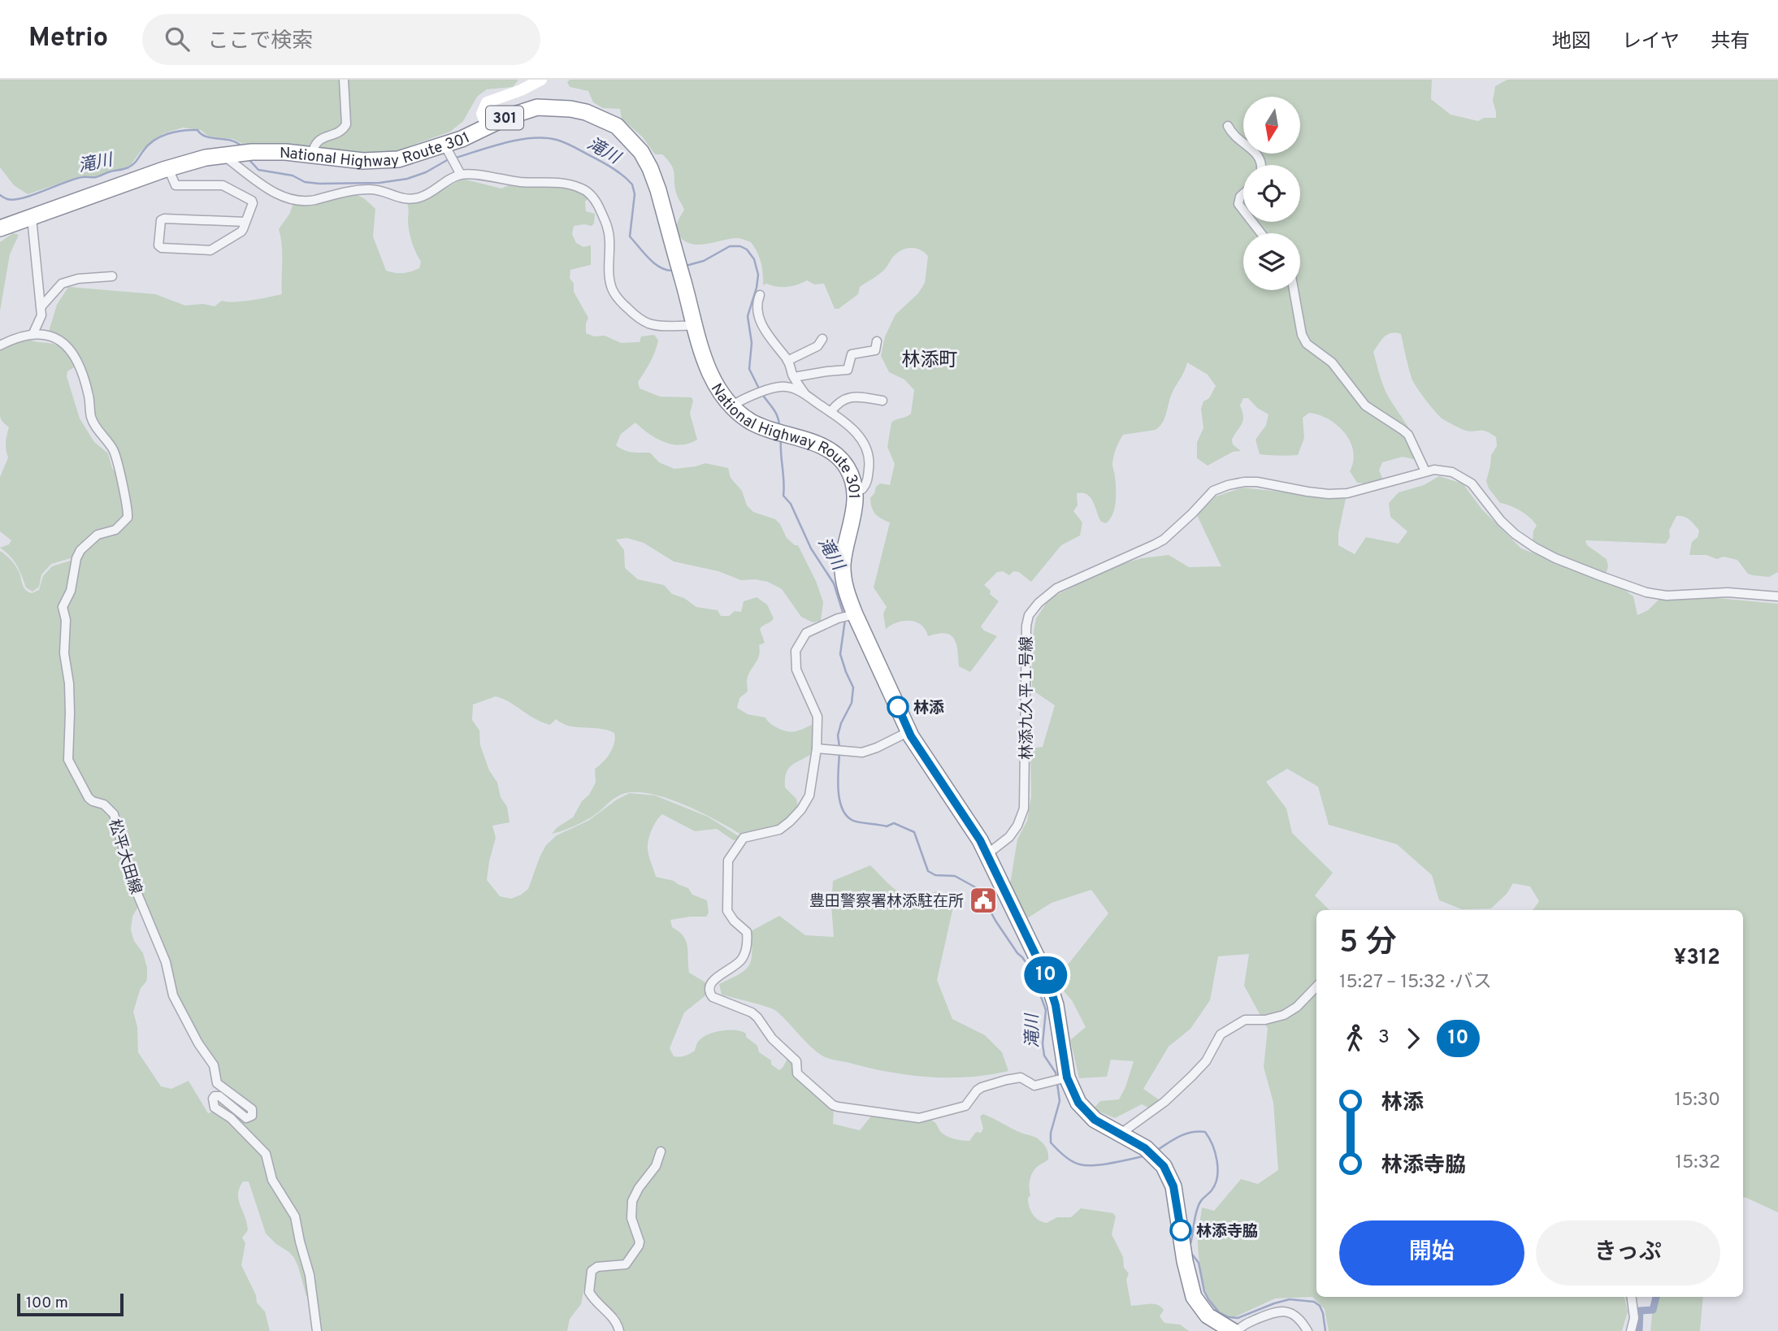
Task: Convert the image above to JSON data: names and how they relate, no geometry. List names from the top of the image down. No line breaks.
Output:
{"streets":{"highway":["301","National Highway Route 301"],"street":["林添九久平１号線","松平大田線"]},"crossings":[["National Highway Route 301","林添九久平１号線"]],"districts":["林添町"],"water":["滝川"],"places":{"other":["林添","林添寺脇"],"public building":["豊田警察署林添駐在所"]},"lines":["bus line 10"],"scale_bar":"100 m","north":"bottom","page":{"header":"Metrio","search":"ここで検索","nav":["地図","レイヤ","共有"],"on_map":"10","heading":["5 分","15:27 – 15:32 · バス","¥312"],"legs":["3","10"],"list":[{"name":"林添","value":"15:30"},{"name":"林添寺脇","value":"15:32"}],"buttons":["開始","きっぷ"],"scale":"100 m"}}
